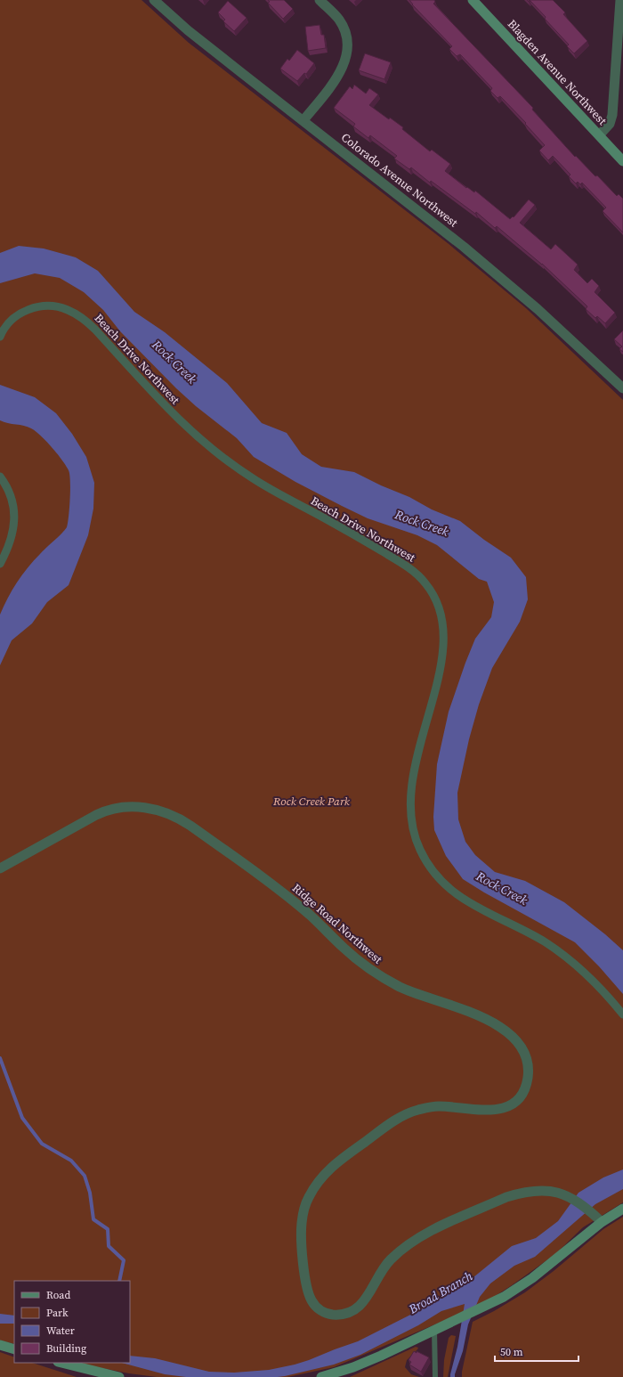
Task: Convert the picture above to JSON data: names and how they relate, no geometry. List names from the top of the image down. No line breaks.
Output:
{"streets":{"main road":["Blagden Avenue Northwest"],"street":["Colorado Avenue Northwest","Beach Drive Northwest","Ridge Road Northwest"]},"water":["Rock Creek","Broad Branch"],"parks":["Rock Creek Park"],"legend":["Road","Park","Water","Building"],"scale_bar":"50 m"}
